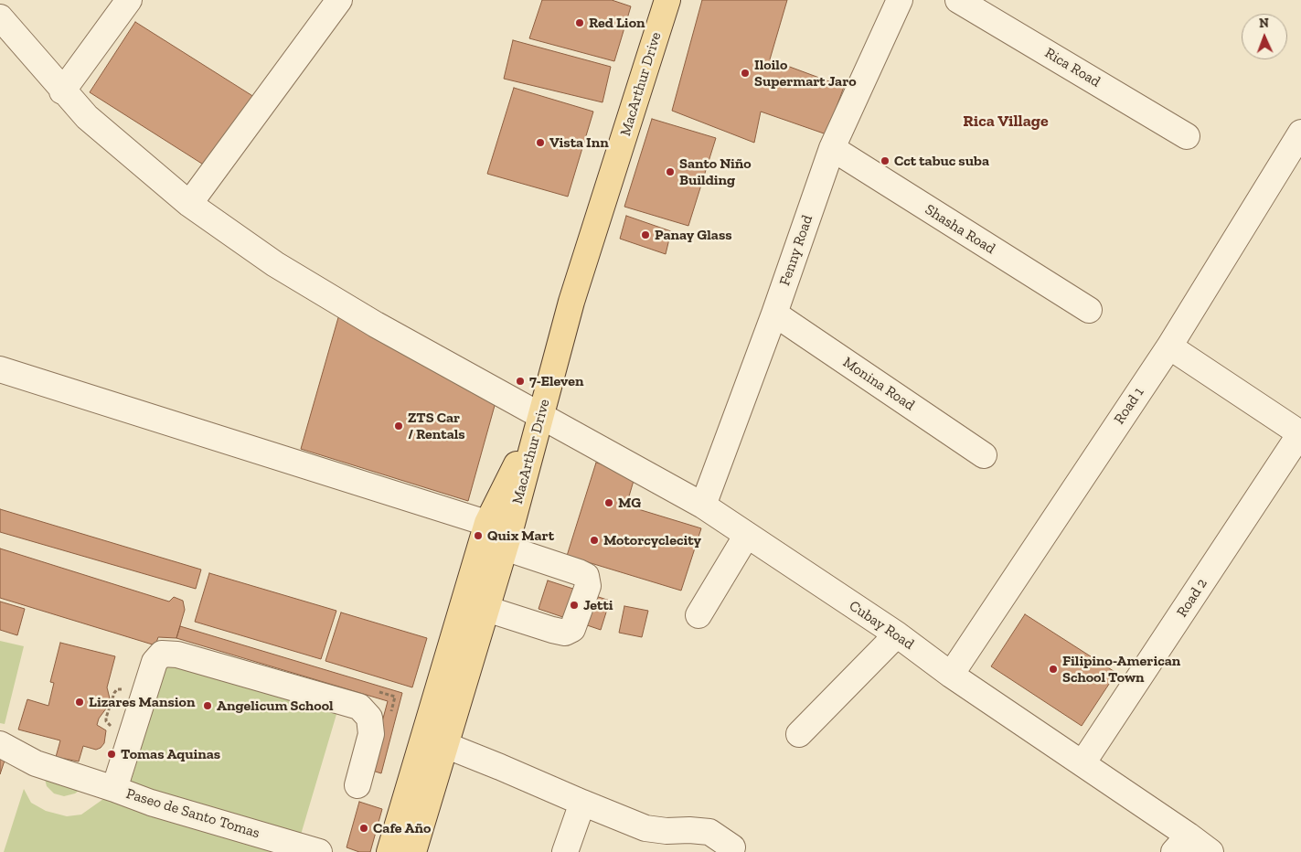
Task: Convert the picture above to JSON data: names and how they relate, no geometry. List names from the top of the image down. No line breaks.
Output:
{"streets":{"main road":["MacArthur Drive"],"street":["Rica Road","Shasha Road","Fenny Road","Monina Road","Road 1","Road 2","Cubay Road","Paseo de Santo Tomas"]},"crossings":[["MacArthur Drive","Cubay Road"],["Shasha Road","Fenny Road"],["Fenny Road","Monina Road"],["Fenny Road","Cubay Road"],["Road 1","Cubay Road"],["Road 2","Cubay Road"]],"districts":["Rica Village"],"places":["Red Lion","Iloilo Supermart Jaro","Vista Inn","Cct tabuc suba","Santo Niño Building","Panay Glass","7-Eleven","ZTS Car / Rentals","MG","Quix Mart","Motorcyclecity","Jetti","Filipino-American School Town","Lizares Mansion","Angelicum School","Tomas Aquinas","Cafe Año"],"north":"top"}
